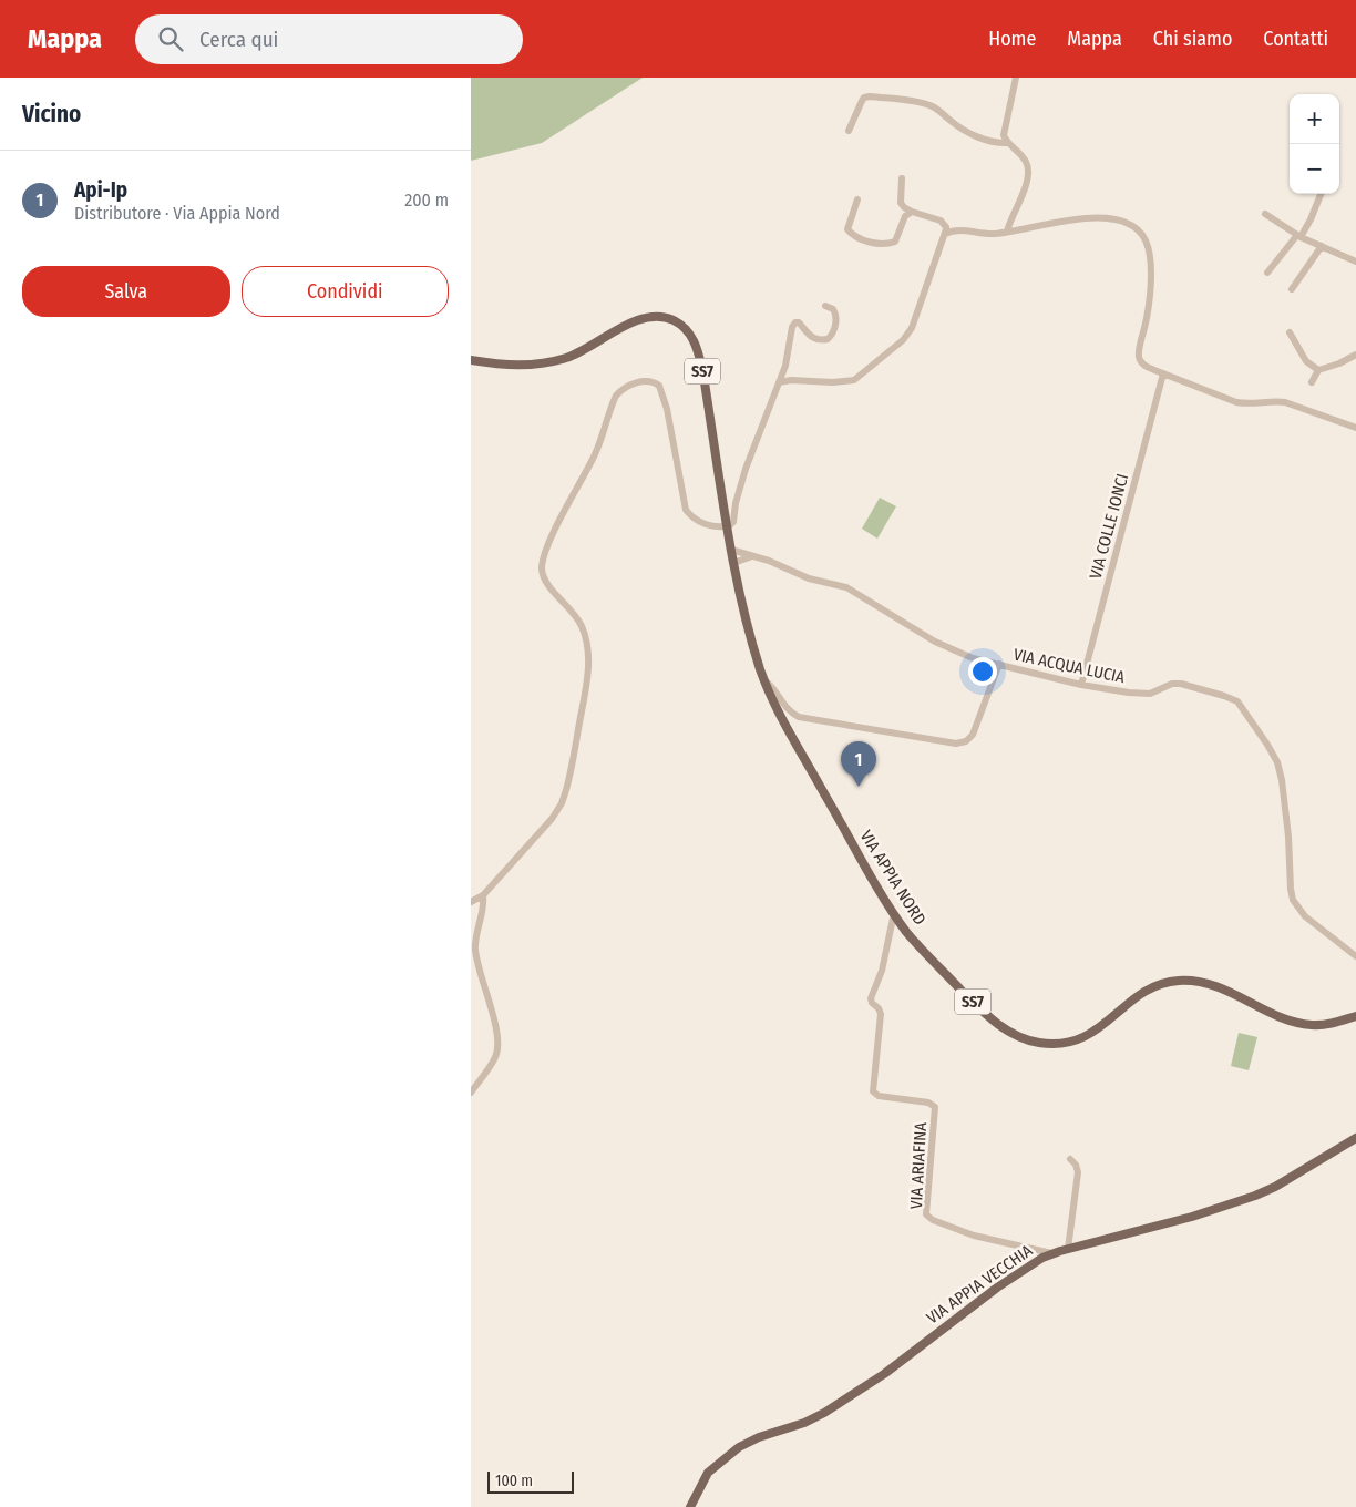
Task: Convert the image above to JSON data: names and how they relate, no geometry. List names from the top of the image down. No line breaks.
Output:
{"streets":{"main road":["SS7","VIA APPIA NORD","VIA APPIA VECCHIA"],"street":["VIA COLLE IONCI","VIA ACQUA LUCIA","VIA ARIAFINA"]},"crossings":[["SS7","VIA ACQUA LUCIA"],["SS7","VIA APPIA NORD"],["VIA COLLE IONCI","VIA ACQUA LUCIA"],["VIA APPIA NORD","VIA ARIAFINA"],["VIA ARIAFINA","VIA APPIA VECCHIA"]],"scale_bar":"100 m","page":{"header":"Mappa","search":"Cerca qui","nav":["Home","Mappa","Chi siamo","Contatti"],"heading":"Vicino","map_buttons":["+","−"],"list":[{"mark":"1","name":"Api-Ip","note":"Distributore · Via Appia Nord","value":"200 m"}],"buttons":["Salva","Condividi"],"pins":"1","scale":"100 m"}}
